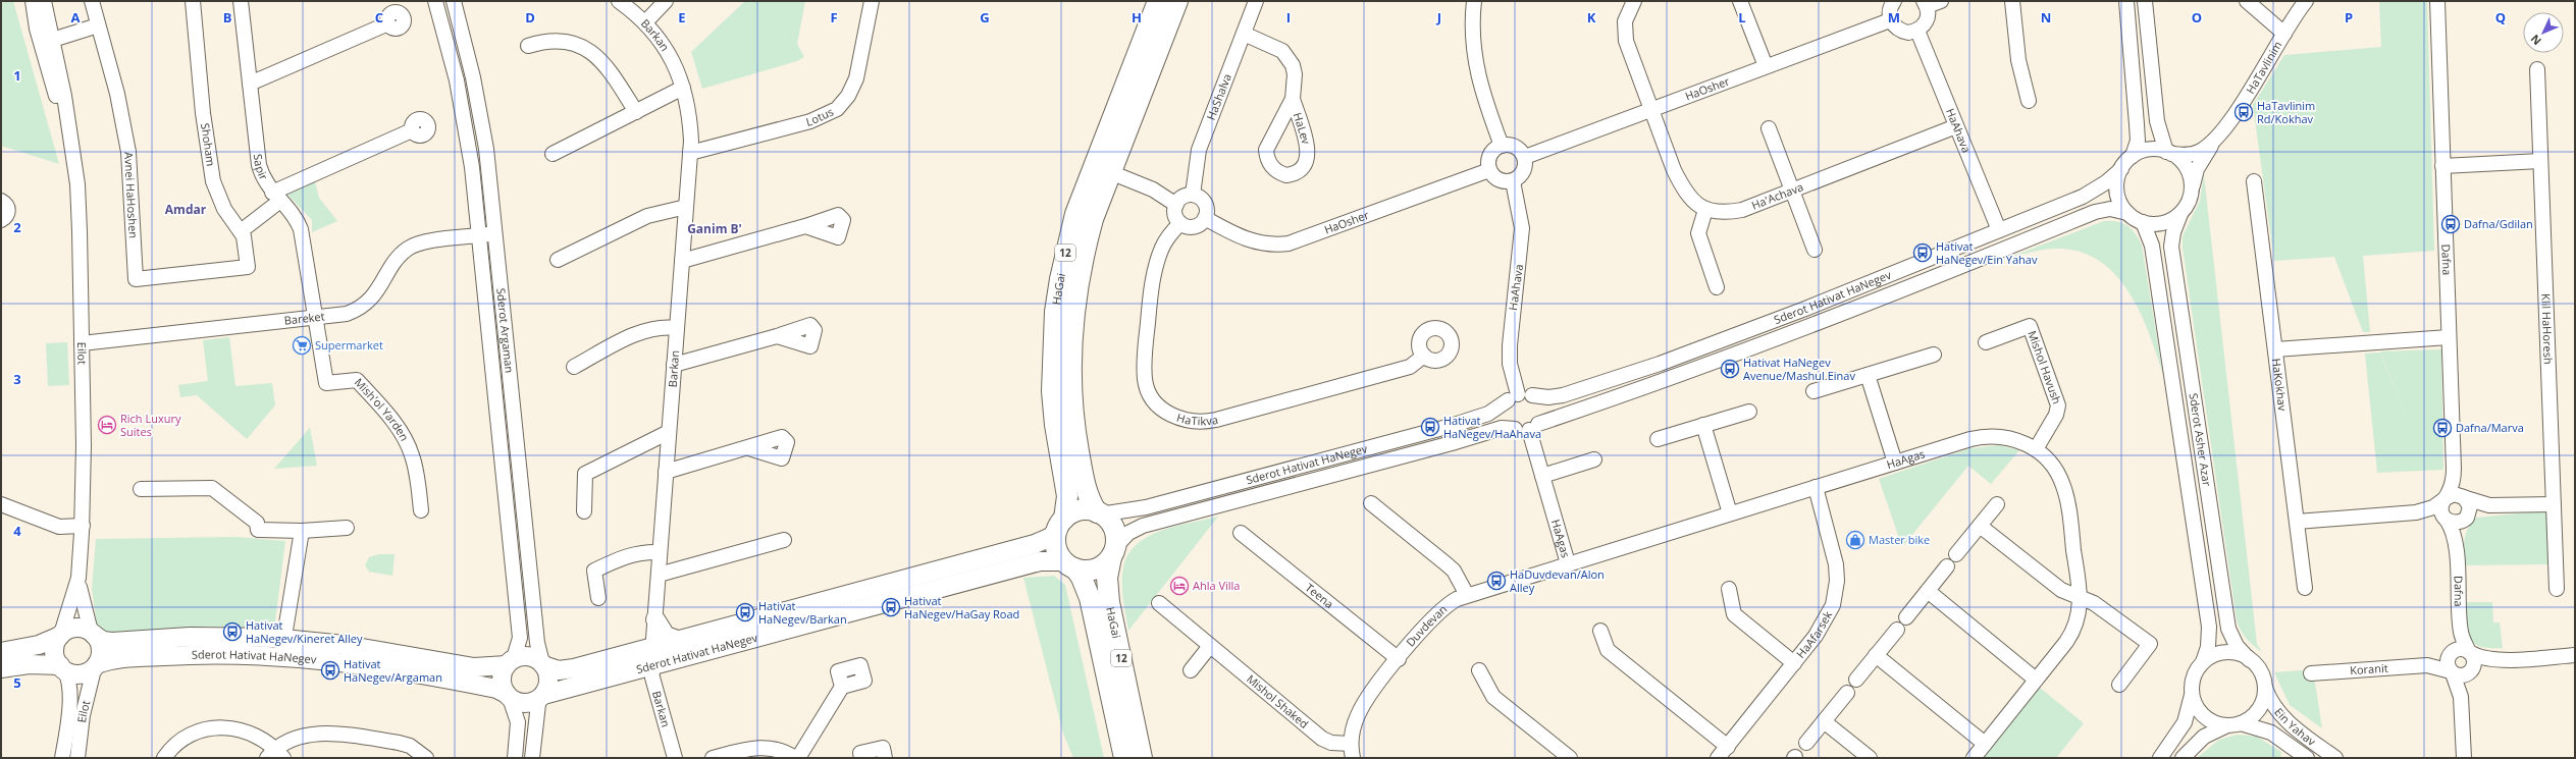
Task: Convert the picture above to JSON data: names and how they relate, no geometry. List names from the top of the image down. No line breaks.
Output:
{"streets":{"highway":["12","HaGai"],"main road":["Sderot Hativat HaNegev"],"street":["Barkan","HaTavlinim","HaOsher","HaShalva","Lotus","HaLev","HaAhava","Shoham","Sapir","Avnei HaHoshen","Ha'Achava","Dafna","Bareket","Klil HaHoresh","Sderot Argaman","Eilot","Mishol Havush","HaKokhav","Mish'ol Yarden","HaTikva","Sderot Asher Azar","HaAgas","Teena","Duvdevan","HaAfarsek","Koranit","Mishol Shaked","Ein Yahav"]},"crossings":[["Barkan","Lotus"],["Barkan","Sderot Hativat HaNegev"],["HaTavlinim","Sderot Hativat HaNegev"],["HaTavlinim","Sderot Asher Azar"],["HaOsher","HaShalva"],["HaOsher","HaAhava"],["HaOsher","HaTikva"],["HaShalva","HaLev"],["HaShalva","HaTikva"],["HaAhava","Ha'Achava"],["HaAhava","Sderot Hativat HaNegev"],["Shoham","Avnei HaHoshen"],["Sapir","Bareket"],["Sapir","Mish'ol Yarden"],["12","HaGai"],["12","Sderot Hativat HaNegev"],["Dafna","Koranit"],["HaGai","Sderot Hativat HaNegev"],["Sderot Hativat HaNegev","Sderot Argaman"],["Sderot Hativat HaNegev","Eilot"],["Sderot Hativat HaNegev","Sderot Asher Azar"],["Sderot Hativat HaNegev","HaAgas"],["Bareket","Sderot Argaman"],["Bareket","Eilot"],["Bareket","Mish'ol Yarden"],["Mishol Havush","HaAgas"],["Sderot Asher Azar","Ein Yahav"],["HaAgas","Duvdevan"],["HaAgas","HaAfarsek"],["Teena","Duvdevan"],["Duvdevan","Mishol Shaked"]],"districts":["Amdar","Ganim B'"],"places":{"bus stop":["HaTavlinim Rd/Kokhav","Dafna/Gdilan","Hativat HaNegev/Ein Yahav","Hativat HaNegev Avenue/Mashul Einav","Hativat HaNegev/HaAhava","Dafna/Marva","HaDuvdevan/Alon Alley","Hativat HaNegev/HaGay Road","Hativat HaNegev/Barkan","Hativat HaNegev/Kineret Alley","Hativat HaNegev/Argaman"],"supermarket":["Supermarket"],"hotel":["Rich Luxury Suites","Ahla Villa"],"shop":["Master bike"]},"north":"bottom left","grid":{"columns":["A","B","C","D","E","F","G","H","I","J","K","L","M","N","O","P","Q"],"rows":["1","2","3","4","5"]}}
